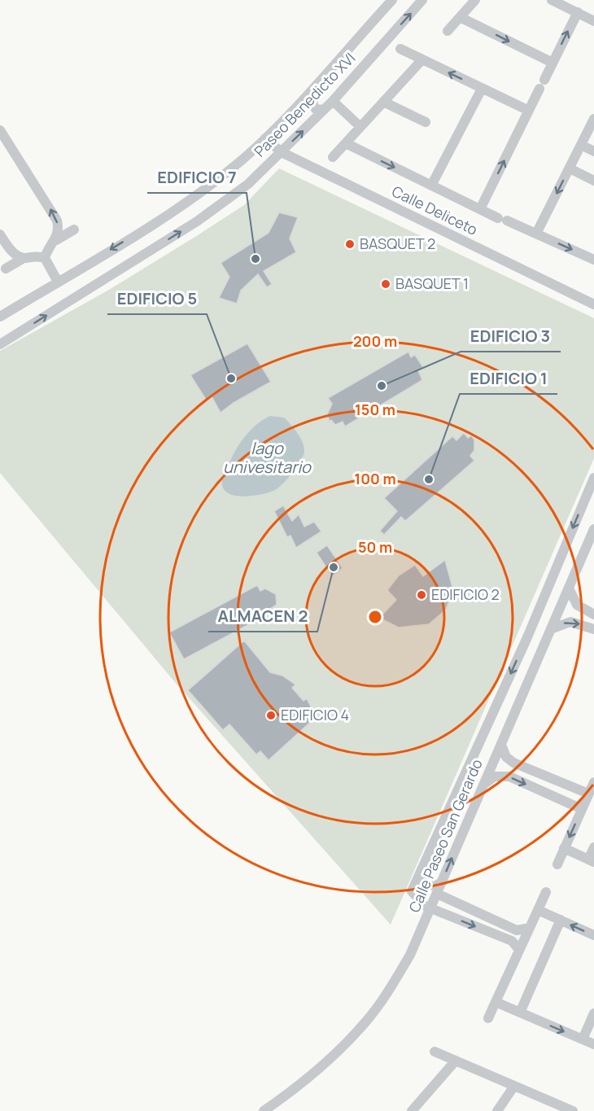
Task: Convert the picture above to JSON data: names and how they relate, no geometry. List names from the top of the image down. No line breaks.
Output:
{"streets":{"street":["Paseo Benedicto XVI","Calle Deliceto","Calle Paseo San Gerardo"]},"crossings":[["Paseo Benedicto XVI","Calle Deliceto"]],"water":["lago univesitario"],"places":["BASQUET 2","EDIFICIO 7","BASQUET 1","EDIFICIO 5","EDIFICIO 3","EDIFICIO 1","ALMACEN 2","EDIFICIO 2","EDIFICIO 4"],"rings":["200 m","150 m","100 m","50 m"]}
